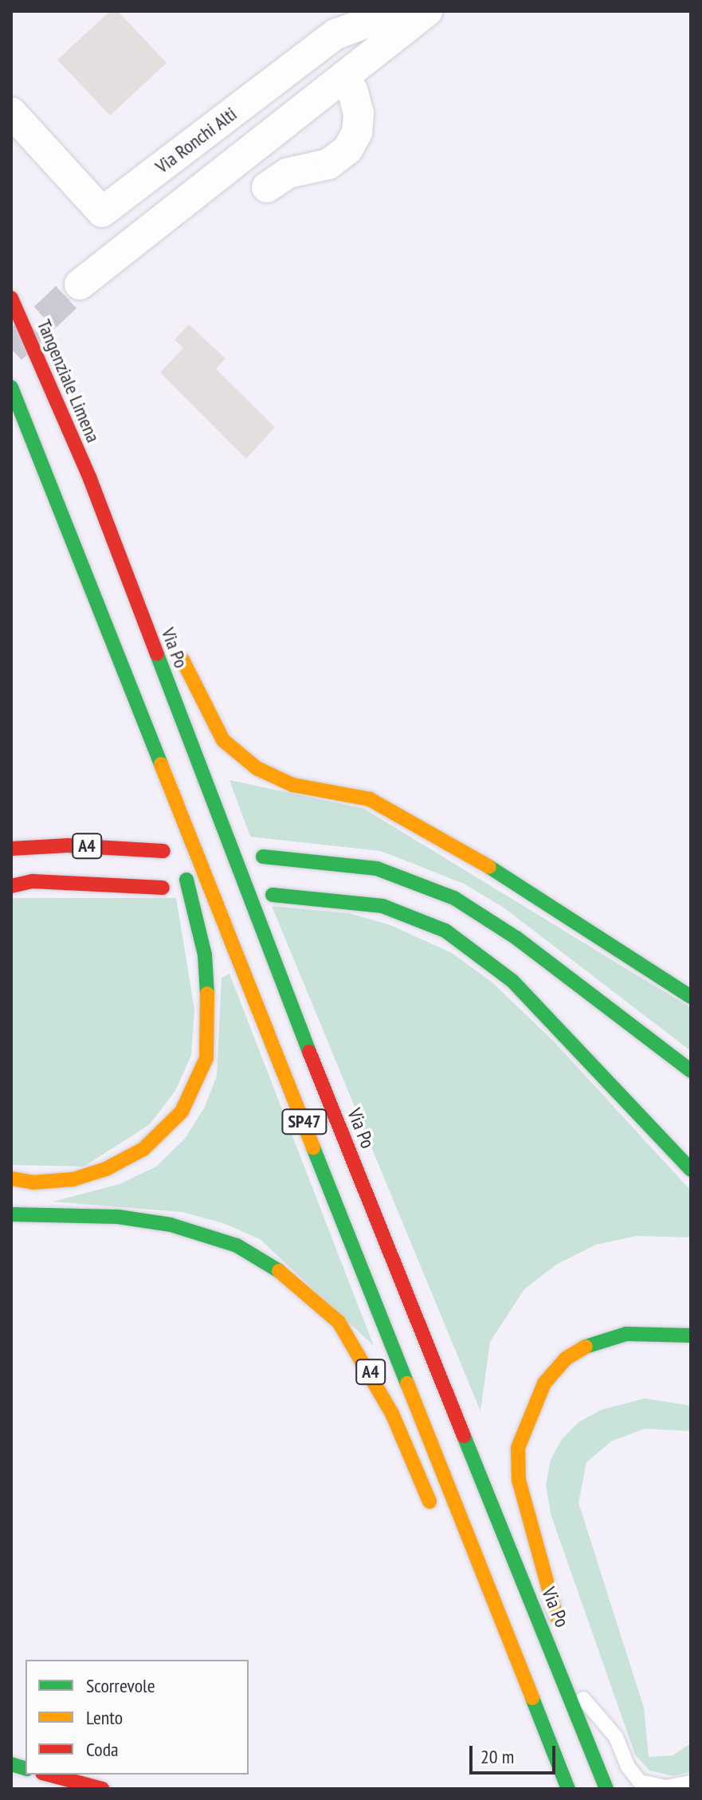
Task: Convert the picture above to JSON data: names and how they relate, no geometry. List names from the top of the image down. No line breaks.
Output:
{"streets":{"highway":["Tangenziale Limena","Via Po","A4","SP47"],"street":["Via Ronchi Alti"]},"crossings":[["Tangenziale Limena","Via Po"]],"legend":["Scorrevole","Lento","Coda"],"scale_bar":"20 m"}
